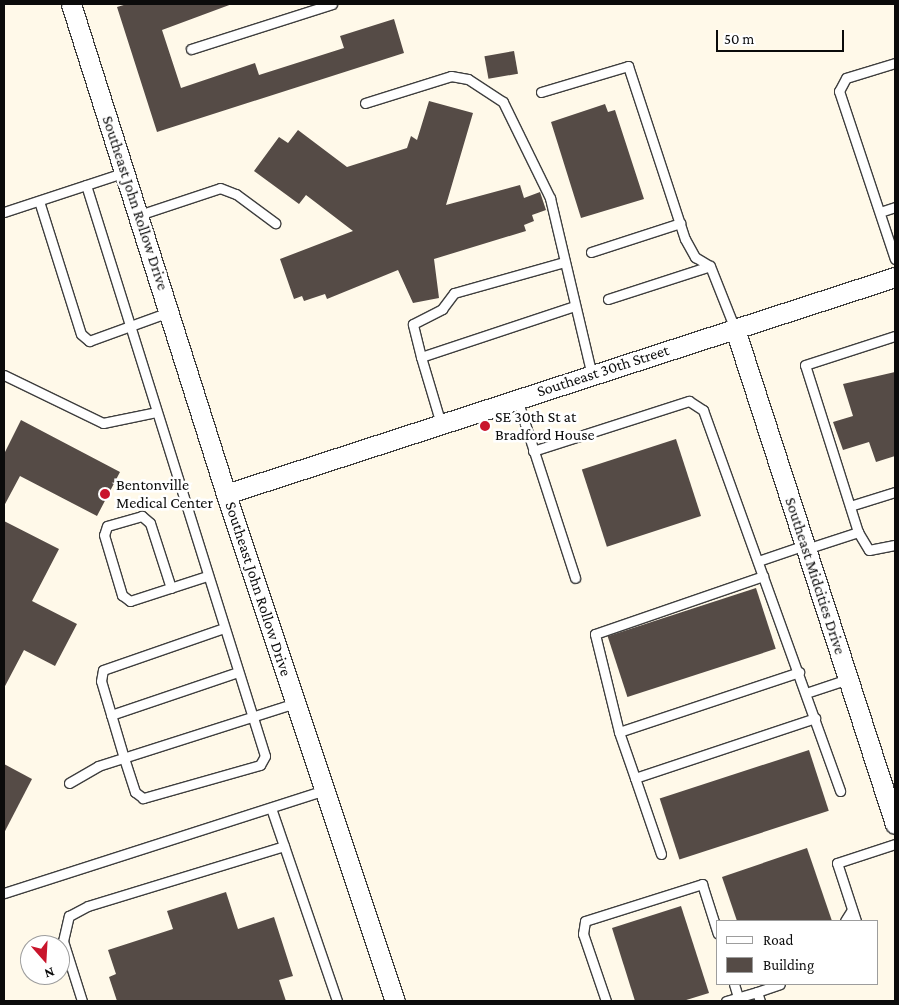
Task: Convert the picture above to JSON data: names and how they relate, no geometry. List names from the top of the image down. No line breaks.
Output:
{"streets":{"street":["Southeast John Rollow Drive","Southeast 30th Street","Southeast Midcities Drive"]},"crossings":[["Southeast John Rollow Drive","Southeast 30th Street"],["Southeast 30th Street","Southeast Midcities Drive"]],"places":["SE 30th St at Bradford House","Bentonville Medical Center"],"legend":["Road","Building"],"scale_bar":"50 m","north":"bottom"}
